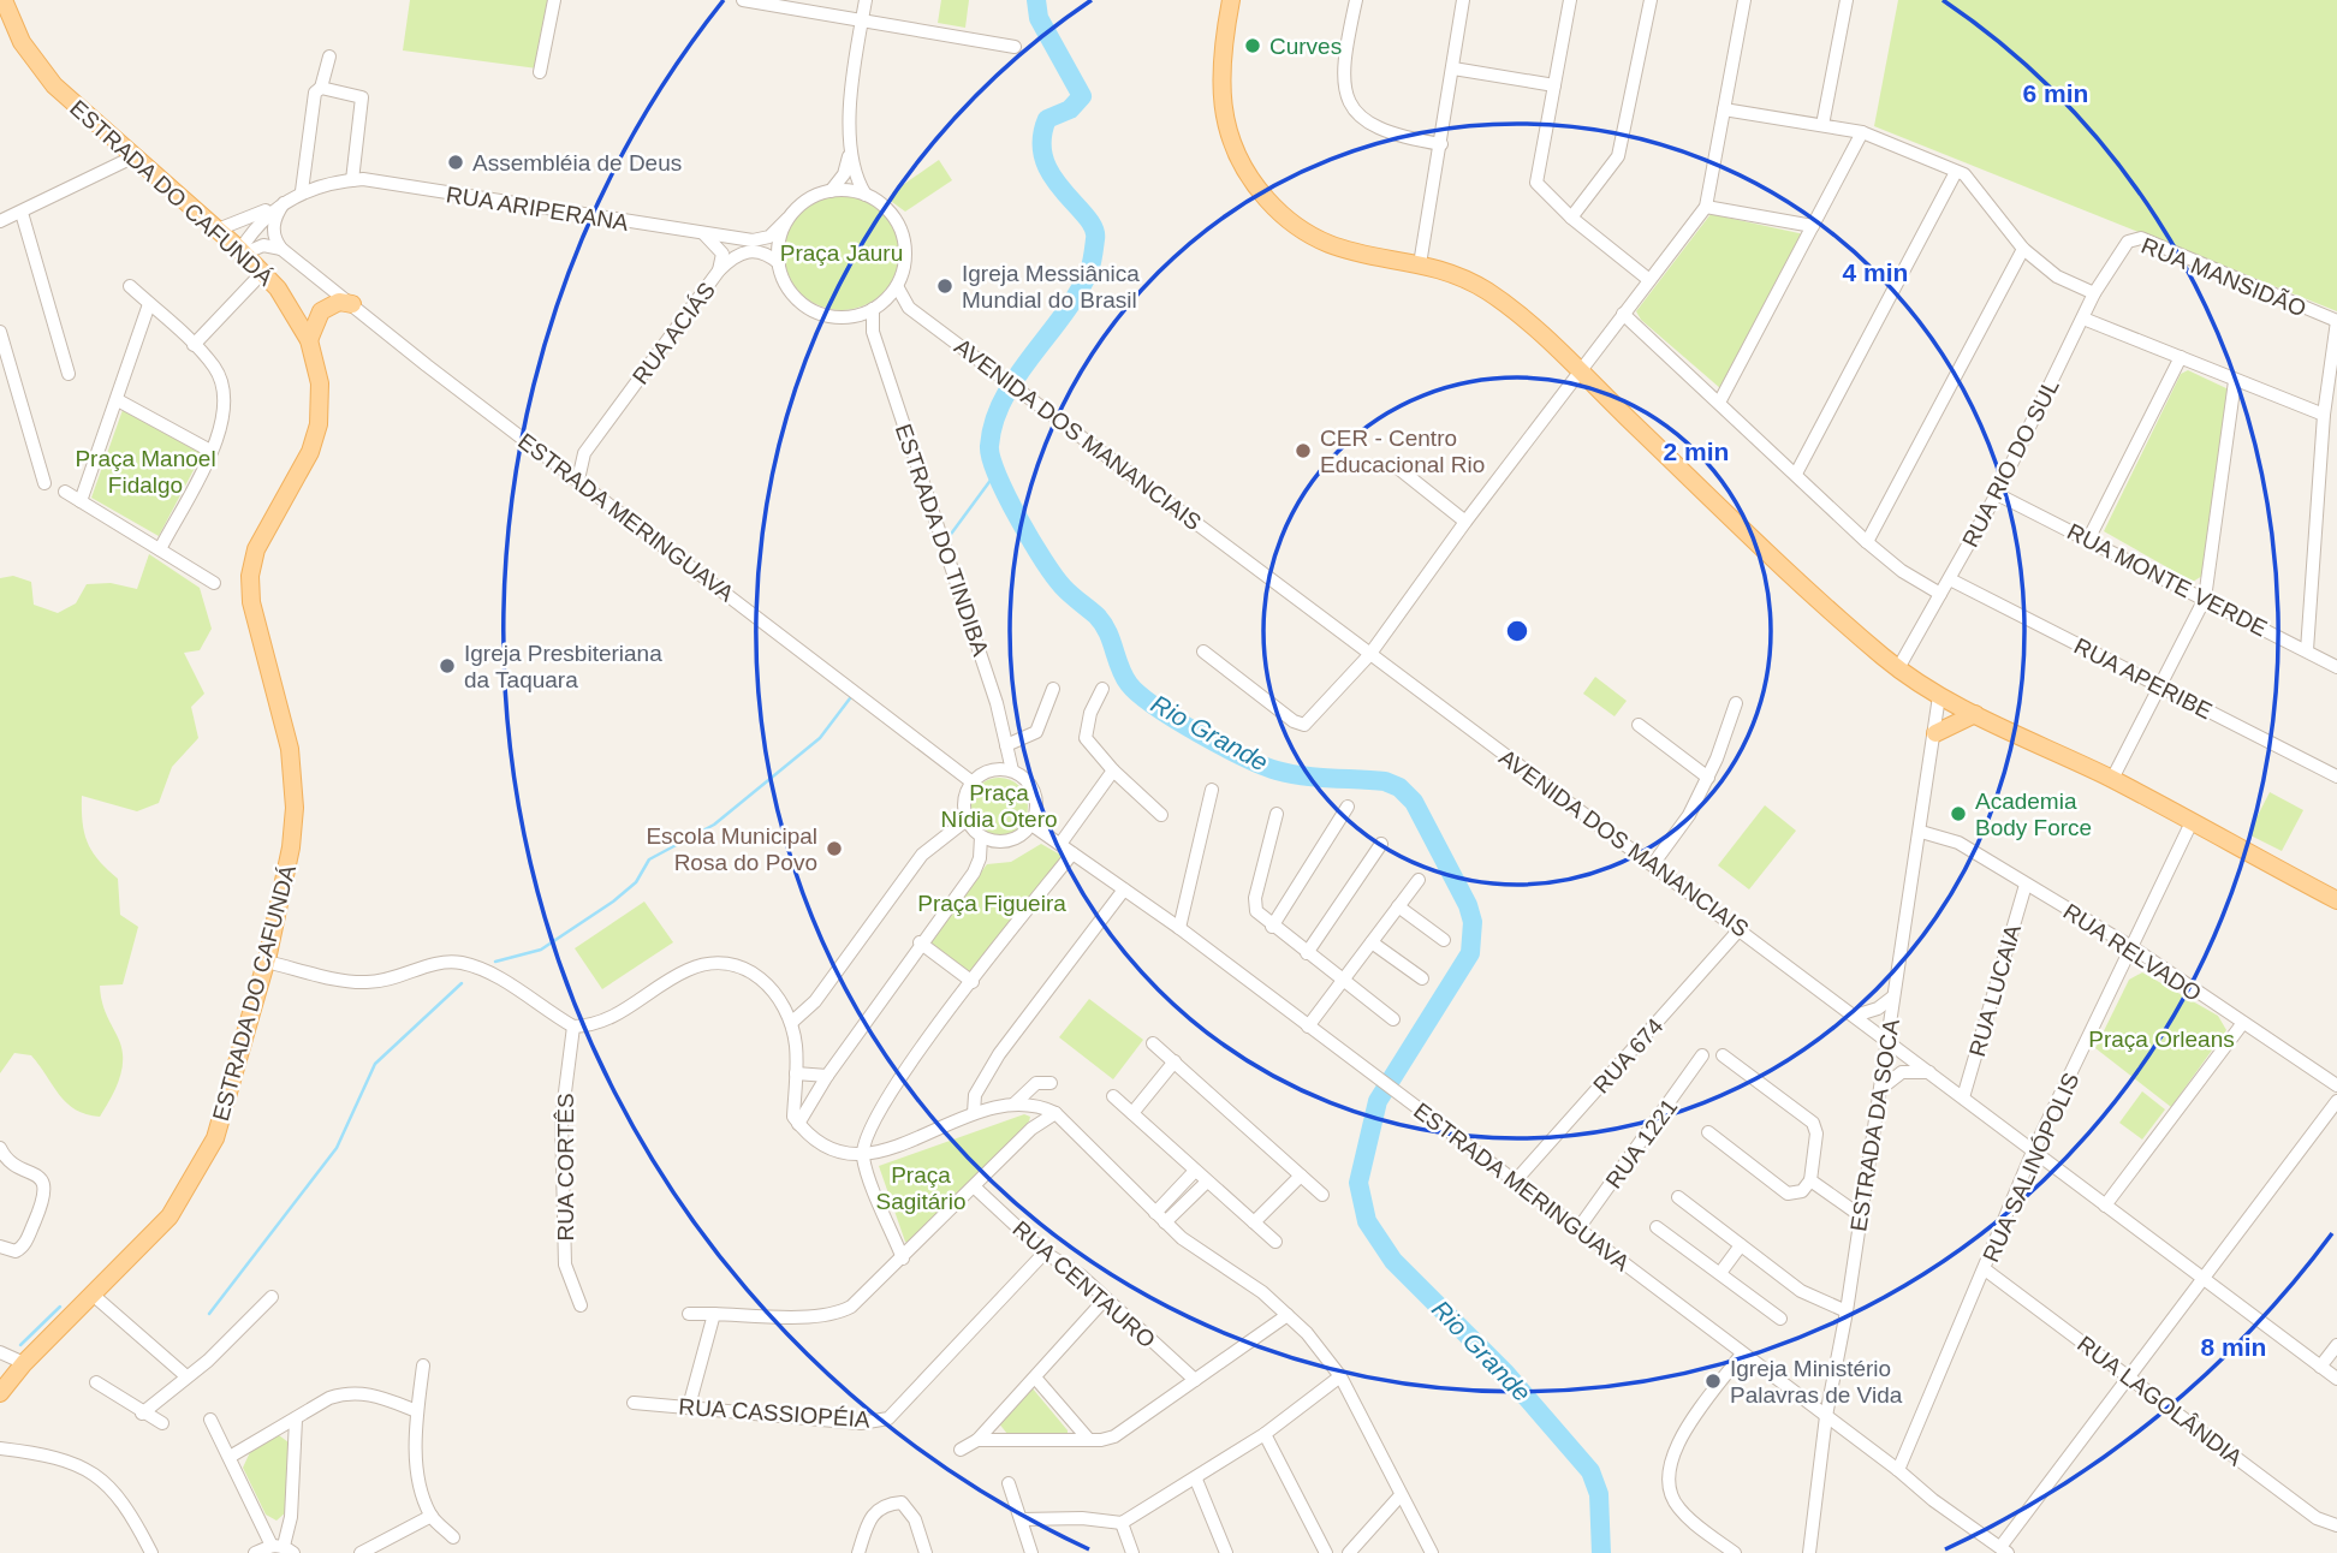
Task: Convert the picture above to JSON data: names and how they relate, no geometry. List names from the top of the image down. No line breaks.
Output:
{"streets":{"main road":["ESTRADA DO CAFUNDÁ"],"street":["RUA ARIPERANA","RUA MANSIDÃO","RUA ACIÁS","AVENIDA DOS MANANCIAIS","RUA RIO DO SUL","ESTRADA MERINGUAVA","ESTRADA DO TINDIBA","RUA MONTE VERDE","RUA APERIBE","RUA RELVADO","RUA LUCAIA","RUA 674","ESTRADA DA SOCA","RUA 1221","RUA CORTÊS","RUA SALINÓPOLIS","RUA CENTAURO","RUA LAGOLÂNDIA","RUA CASSIOPÉIA"]},"crossings":[["ESTRADA DO CAFUNDÁ","RUA ARIPERANA"],["RUA ARIPERANA","RUA ACIÁS"],["RUA ARIPERANA","AVENIDA DOS MANANCIAIS"],["RUA ARIPERANA","ESTRADA DO TINDIBA"],["RUA MANSIDÃO","RUA RIO DO SUL"],["RUA ACIÁS","AVENIDA DOS MANANCIAIS"],["RUA ACIÁS","ESTRADA MERINGUAVA"],["RUA ACIÁS","ESTRADA DO TINDIBA"],["AVENIDA DOS MANANCIAIS","ESTRADA DO TINDIBA"],["AVENIDA DOS MANANCIAIS","RUA LUCAIA"],["AVENIDA DOS MANANCIAIS","RUA 674"],["AVENIDA DOS MANANCIAIS","ESTRADA DA SOCA"],["AVENIDA DOS MANANCIAIS","RUA SALINÓPOLIS"],["RUA RIO DO SUL","RUA MONTE VERDE"],["RUA RIO DO SUL","RUA APERIBE"],["ESTRADA MERINGUAVA","ESTRADA DO TINDIBA"],["ESTRADA MERINGUAVA","RUA 674"],["ESTRADA MERINGUAVA","ESTRADA DA SOCA"],["ESTRADA MERINGUAVA","RUA 1221"],["ESTRADA MERINGUAVA","RUA SALINÓPOLIS"],["RUA RELVADO","RUA LUCAIA"],["RUA RELVADO","ESTRADA DA SOCA"],["RUA RELVADO","RUA SALINÓPOLIS"],["RUA SALINÓPOLIS","RUA LAGOLÂNDIA"],["RUA CENTAURO","RUA CASSIOPÉIA"]],"water":["Rio Grande"],"parks":["Praça Jauru","Praça Manoel Fidalgo","Praça Nídia Otero","Praça Figueira","Praça Orleans","Praça Sagitário"],"places":["Curves","Assembléia de Deus","Igreja Messiânica Mundial do Brasil","CER - Centro Educacional Rio","Igreja Presbiteriana da Taquara","Academia Body Force","Escola Municipal Rosa do Povo","Igreja Ministério Palavras de Vida"],"rings":["6 min","4 min","2 min","8 min"]}
